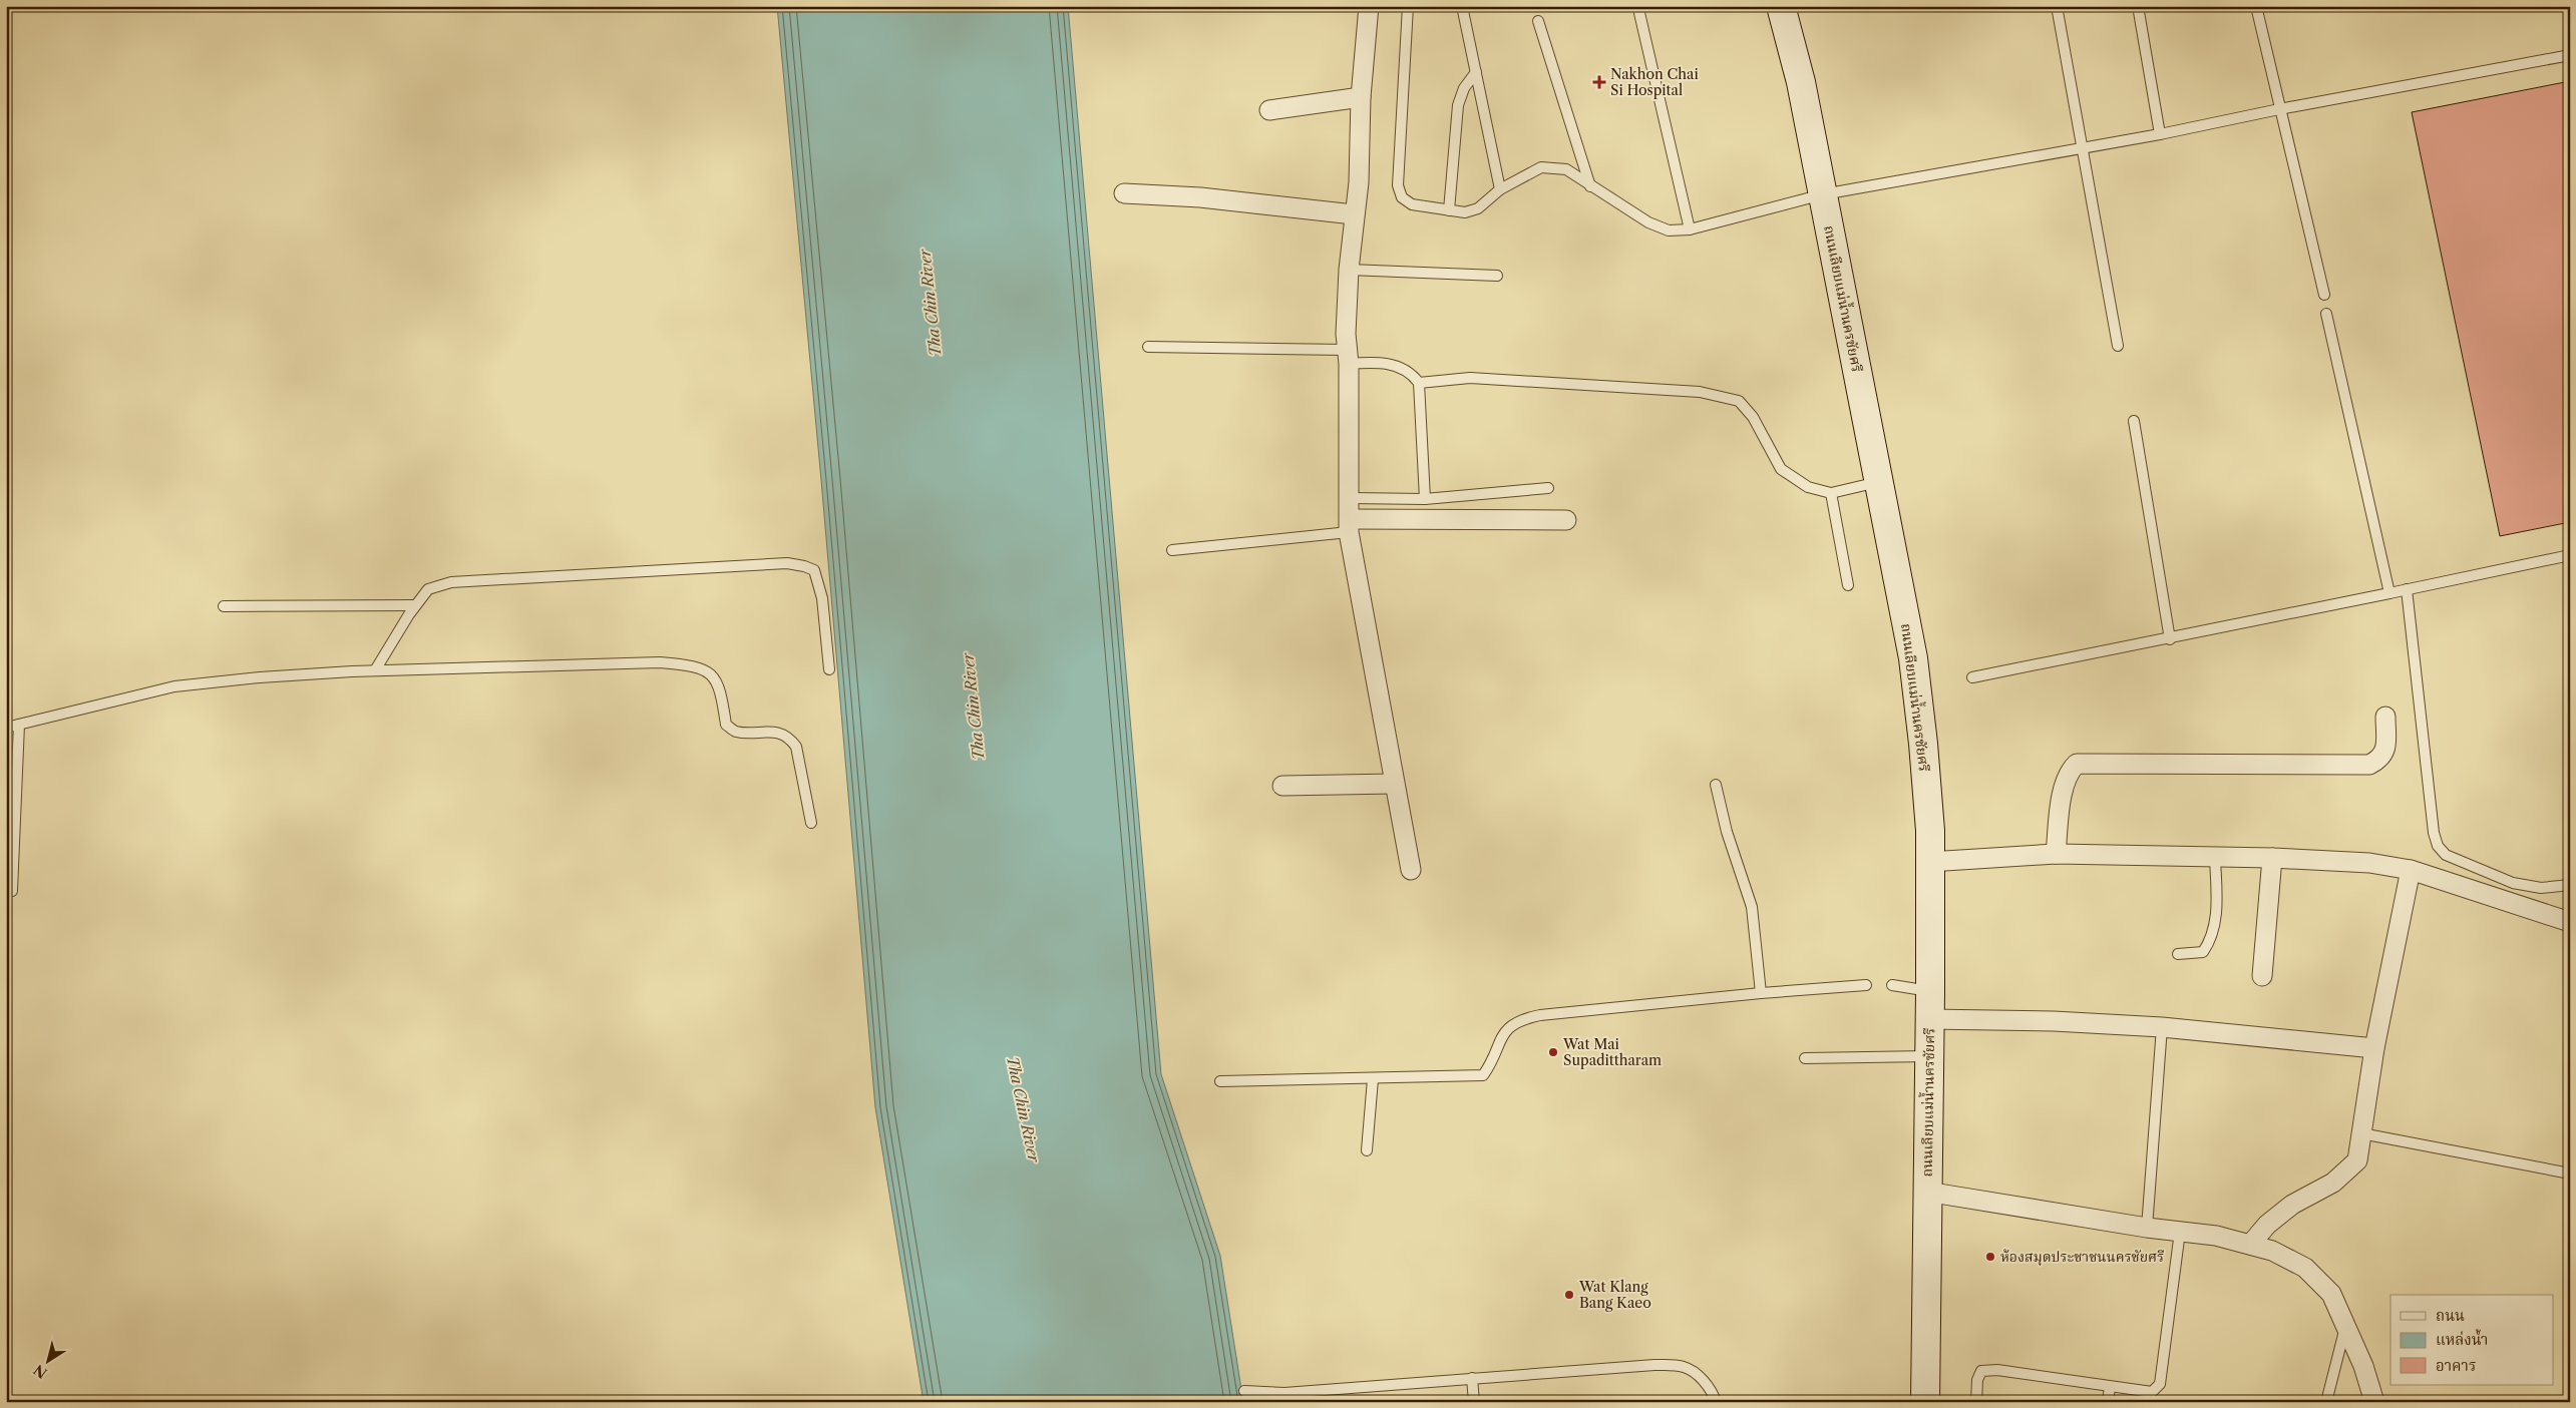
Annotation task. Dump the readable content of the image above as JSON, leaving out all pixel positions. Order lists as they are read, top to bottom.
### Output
{
  "streets": {
    "main road": ["ถนนเลียบแม่น้ำนครชัยศรี"]
  },
  "water": ["Tha Chin River"],
  "places": {
    "health": ["Nakhon Chai Si Hospital"],
    "other": ["Wat Mai Supadittharam", "ห้องสมุดประชาชนนครชัยศรี", "Wat Klang Bang Kaeo"]
  },
  "legend": ["ถนน", "แหล่งน้ำ", "อาคาร"],
  "north": "bottom left"
}
